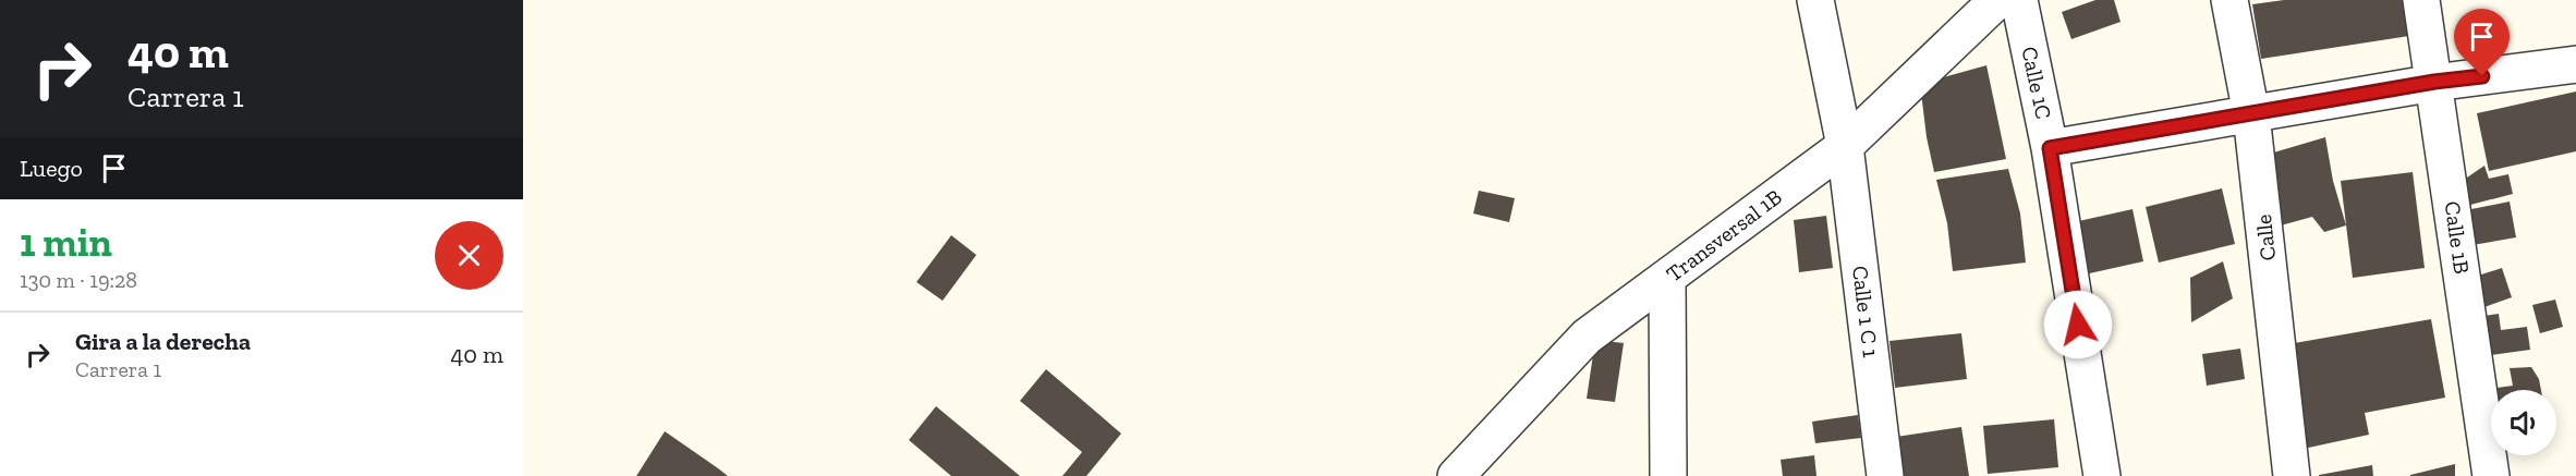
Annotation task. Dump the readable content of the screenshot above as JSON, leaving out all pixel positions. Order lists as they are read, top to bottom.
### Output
{
  "streets": {
    "street": [
      "Calle 1C",
      "Transversal 1B",
      "Calle",
      "Calle 1B",
      "Calle 1 C 1"
    ]
  },
  "crossings": [
    ["Transversal 1B", "Calle 1 C 1"]
  ],
  "page": {
    "turn": ["40 m", "Carrera 1"],
    "then": "Luego",
    "heading": ["1 min", "130 m · 19:28"],
    "list": [
      {
        "name": "Gira a la derecha",
        "note": "Carrera 1",
        "value": "40 m"
      }
    ]
  }
}
